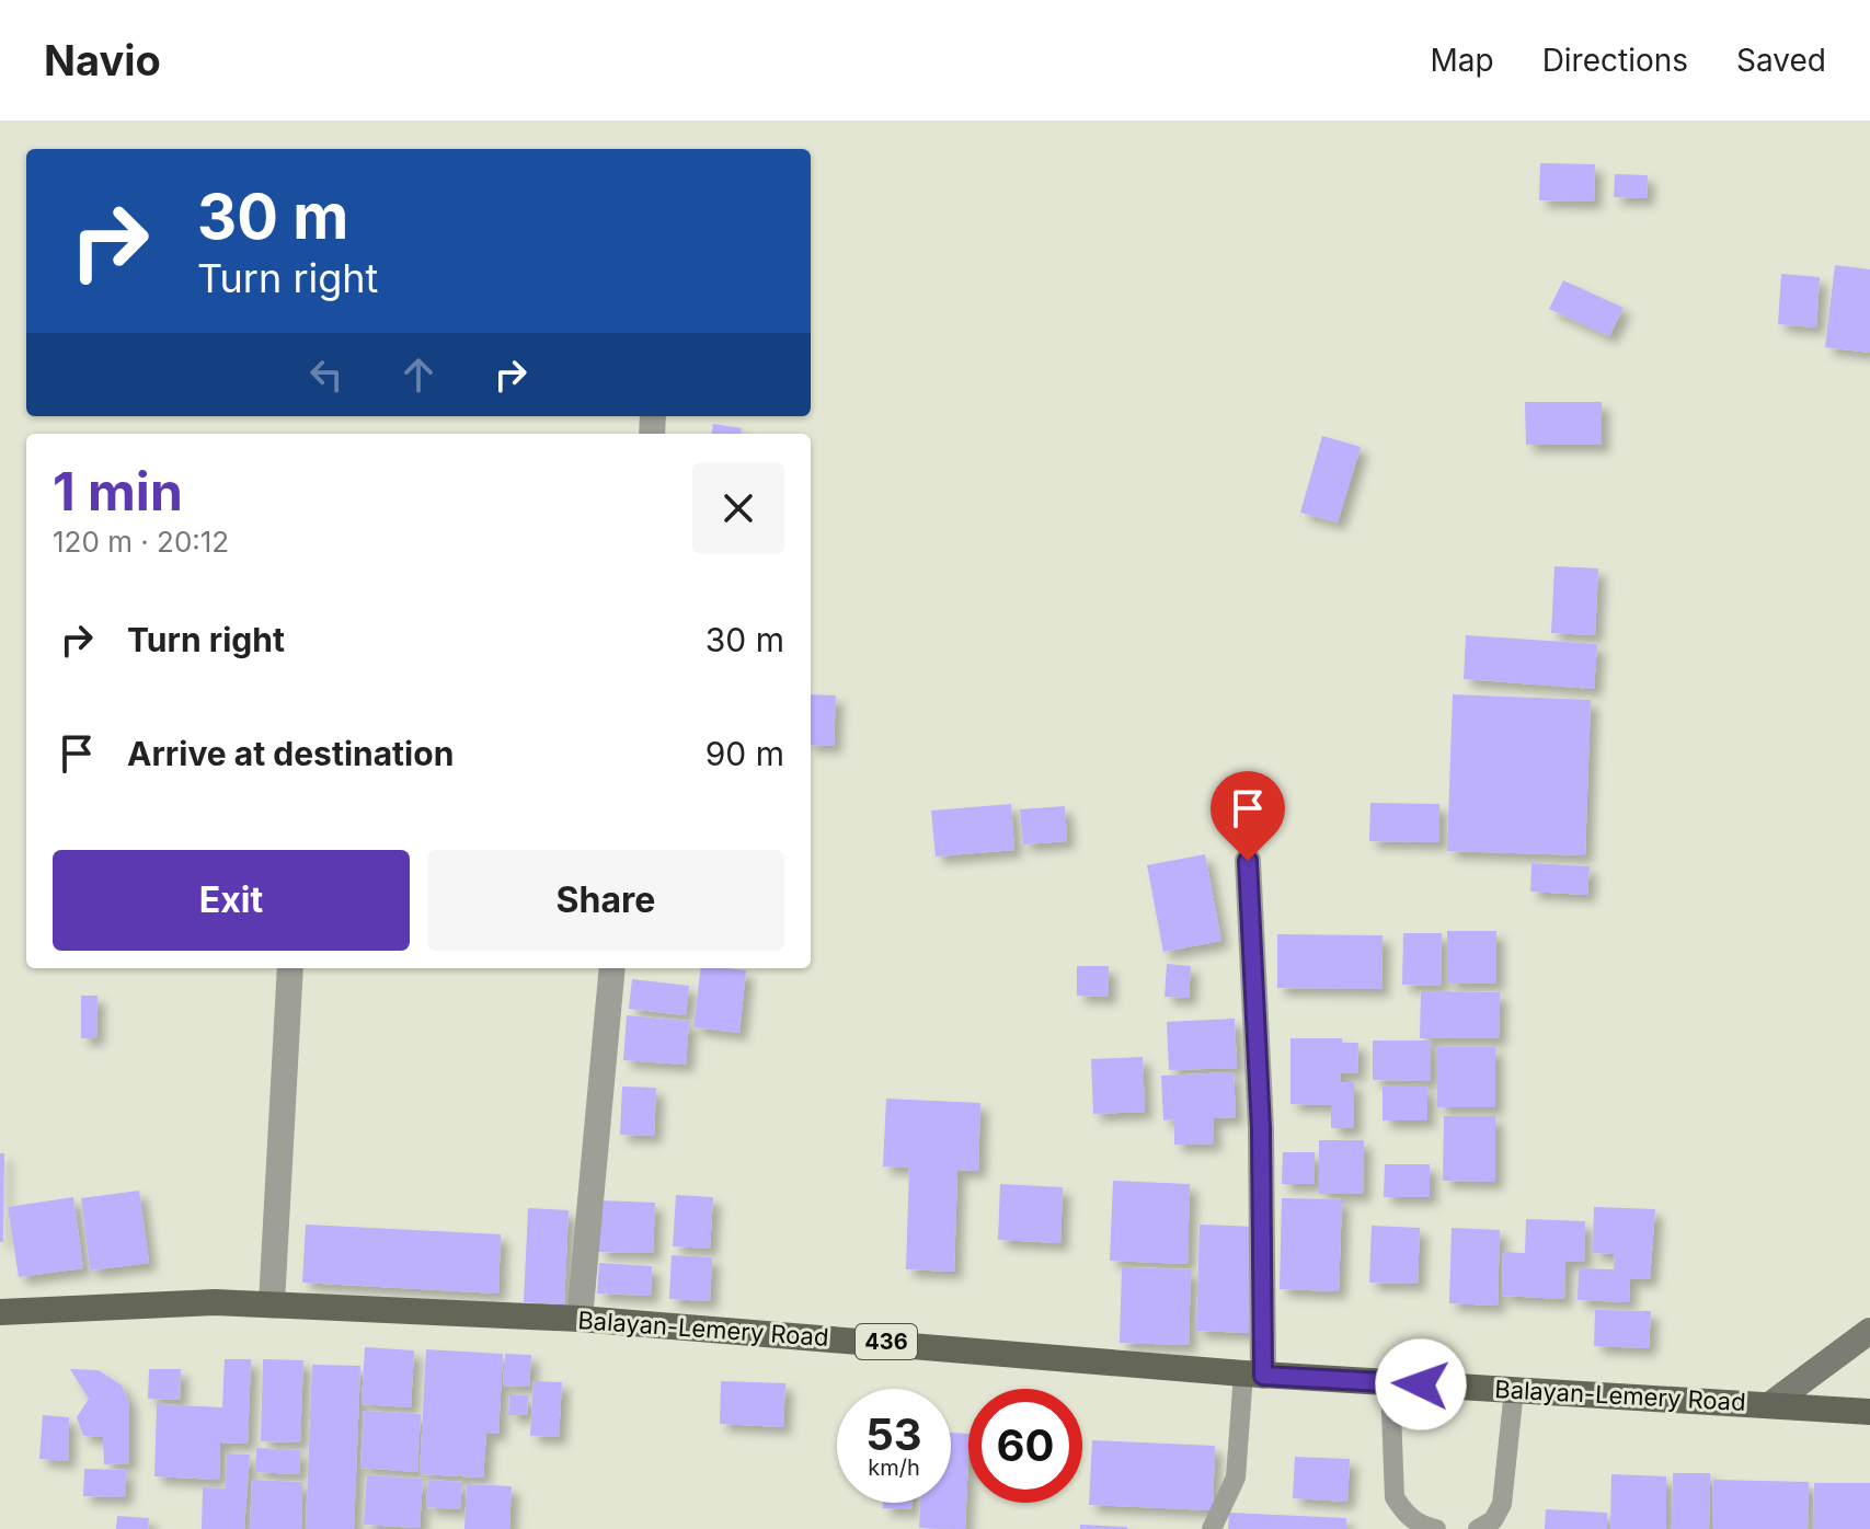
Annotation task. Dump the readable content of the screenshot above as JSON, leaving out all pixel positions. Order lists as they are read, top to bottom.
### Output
{
  "streets": {
    "main road": ["Balayan-Lemery Road", "436"]
  },
  "crossings": [
    ["Balayan-Lemery Road", "436"]
  ],
  "page": {
    "header": "Navio",
    "nav": ["Map", "Directions", "Saved"],
    "turn": ["30 m", "Turn right"],
    "heading": ["1 min", "120 m · 20:12"],
    "list": [
      {
        "name": "Turn right",
        "value": "30 m"
      },
      {
        "name": "Arrive at destination",
        "value": "90 m"
      }
    ],
    "buttons": ["Exit", "Share"],
    "speed": "53 km/h",
    "limit": "60"
  }
}
